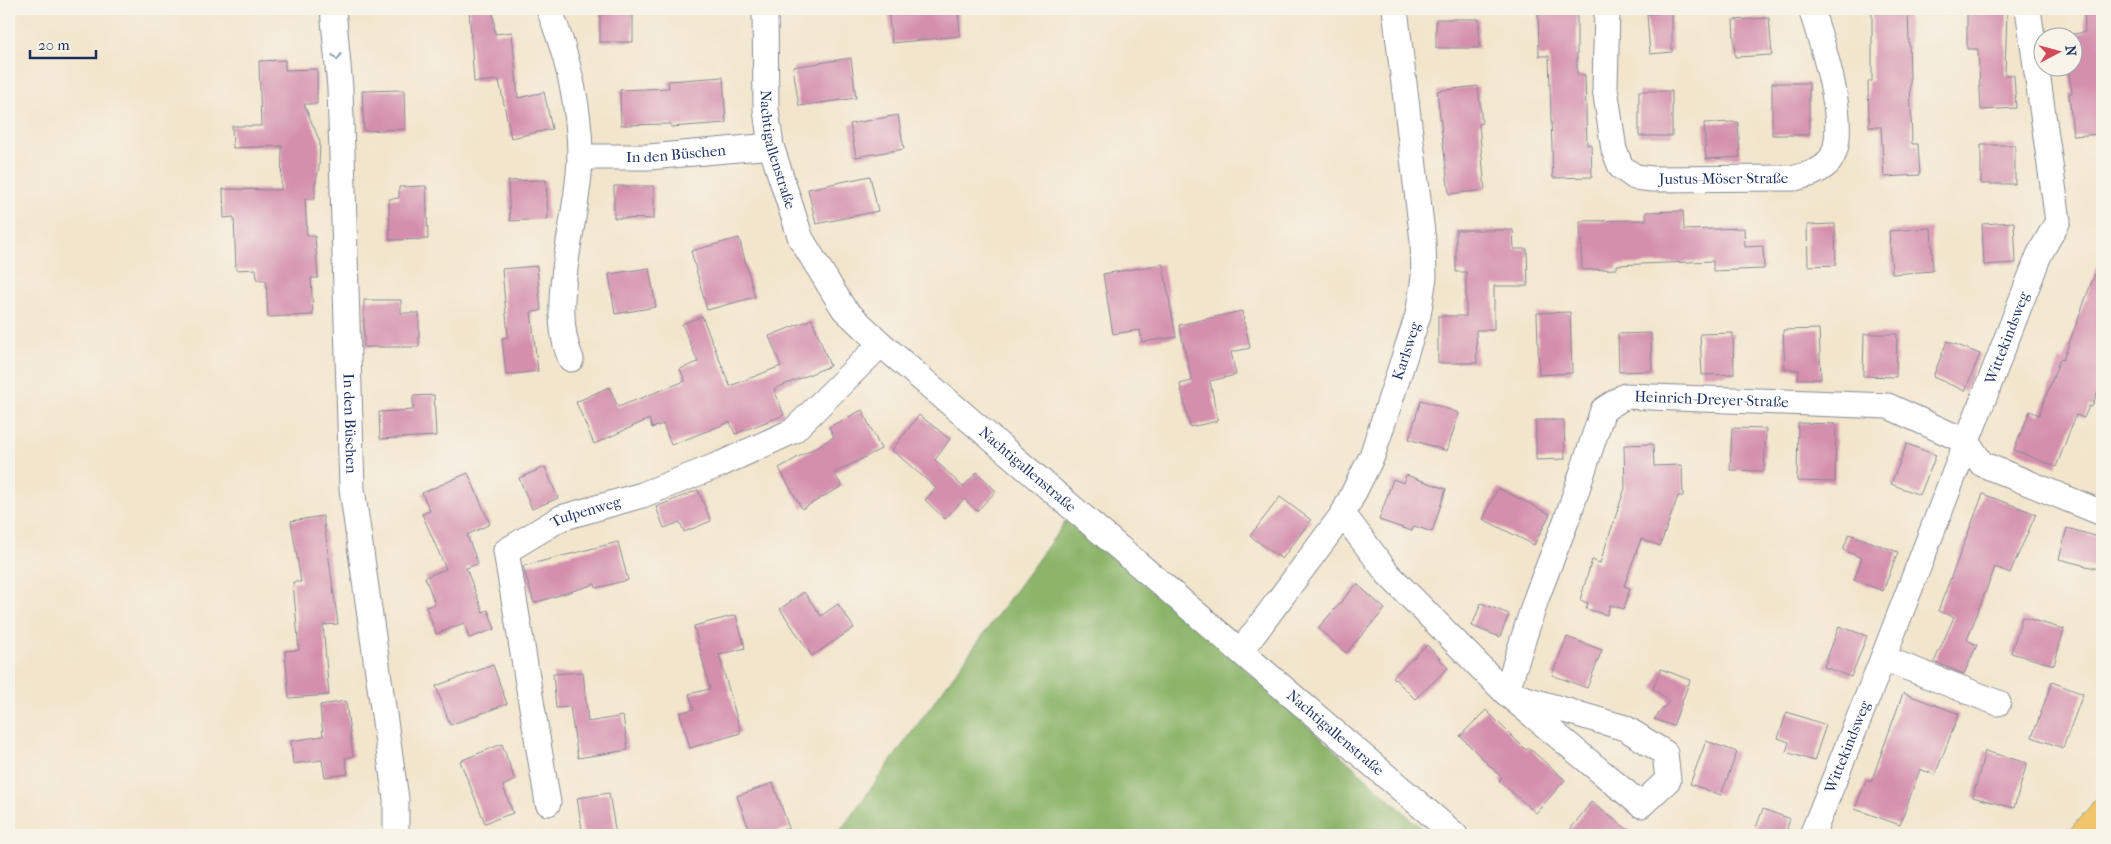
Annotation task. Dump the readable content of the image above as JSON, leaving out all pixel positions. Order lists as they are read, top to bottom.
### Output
{
  "streets": {
    "street": [
      "Nachtigallenstraße",
      "In den Büschen",
      "Justus-Möser-Straße",
      "Wittekindsweg",
      "Karlsweg",
      "Heinrich-Dreyer-Straße",
      "Tulpenweg"
    ]
  },
  "crossings": [
    ["Nachtigallenstraße", "In den Büschen"],
    ["Nachtigallenstraße", "Karlsweg"],
    ["Nachtigallenstraße", "Tulpenweg"],
    ["Wittekindsweg", "Heinrich-Dreyer-Straße"]
  ],
  "one_way": ["In den Büschen"],
  "scale_bar": "20 m",
  "north": "right"
}
